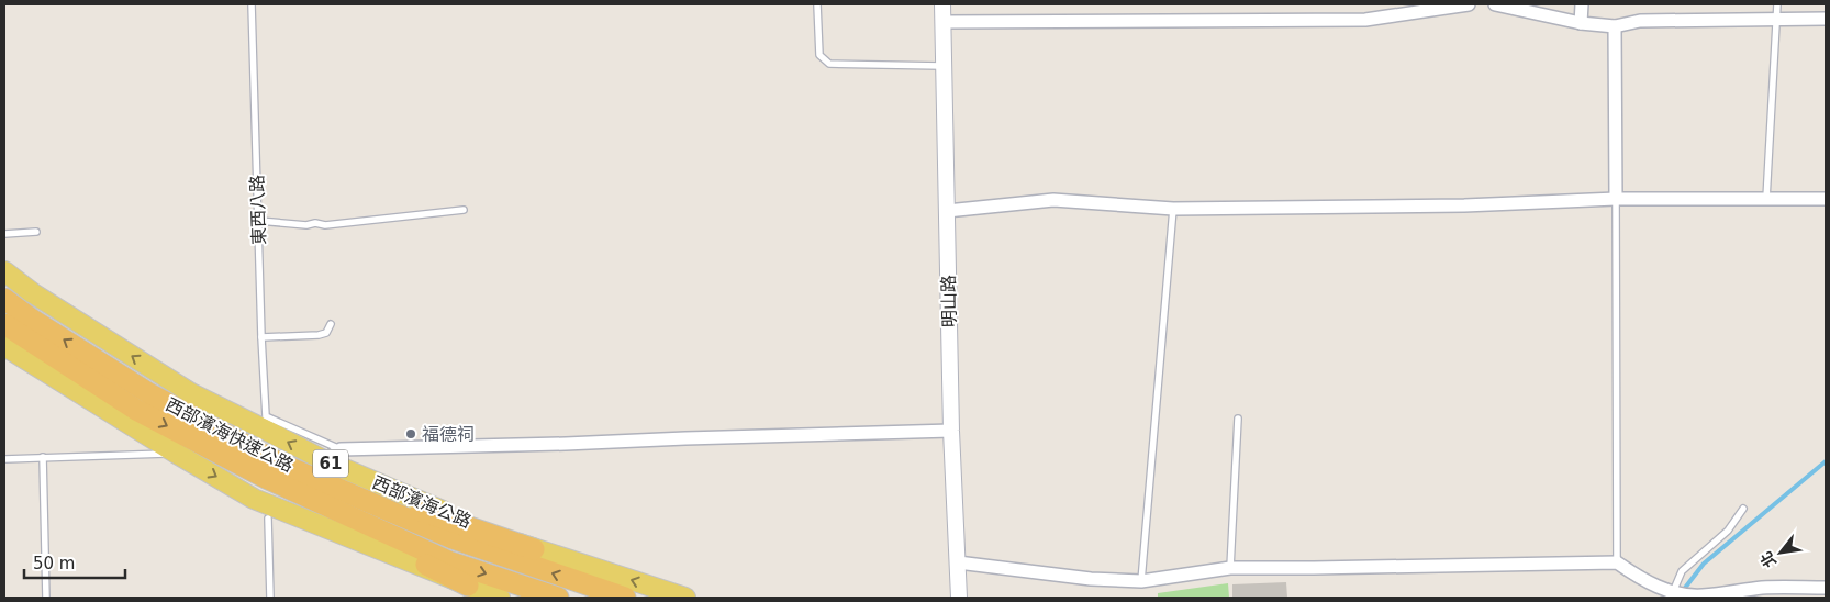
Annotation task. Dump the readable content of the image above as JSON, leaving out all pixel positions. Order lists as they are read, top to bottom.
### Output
{
  "streets": {
    "highway": ["西部濱海快速公路", "61"],
    "main road": ["西部濱海公路"],
    "street": ["明山路"],
    "lane": ["東西八路"]
  },
  "places": ["福德祠"],
  "scale_bar": "50 m",
  "north": "bottom left"
}
